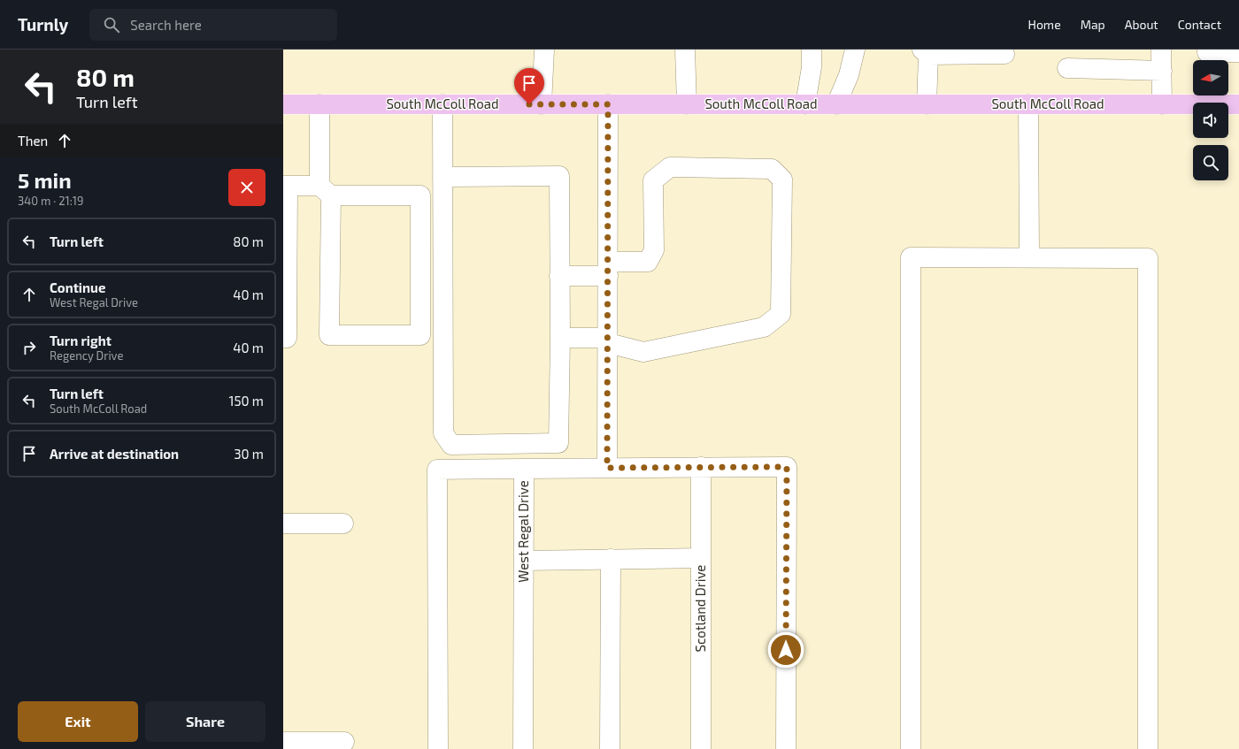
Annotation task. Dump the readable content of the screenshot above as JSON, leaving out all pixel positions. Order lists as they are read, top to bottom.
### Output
{
  "streets": {
    "main road": ["South McColl Road"],
    "street": ["West Regal Drive", "Scotland Drive"]
  },
  "crossings": [
    ["West Regal Drive", "Scotland Drive"]
  ],
  "north": "left",
  "page": {
    "header": "Turnly",
    "search": "Search here",
    "nav": [
      "Home",
      "Map",
      "About",
      "Contact"
    ],
    "turn": ["80 m", "Turn left"],
    "then": "Then",
    "heading": ["5 min", "340 m · 21:19"],
    "list": [
      {
        "name": "Turn left",
        "value": "80 m"
      },
      {
        "name": "Continue",
        "note": "West Regal Drive",
        "value": "40 m"
      },
      {
        "name": "Turn right",
        "note": "Regency Drive",
        "value": "40 m"
      },
      {
        "name": "Turn left",
        "note": "South McColl Road",
        "value": "150 m"
      },
      {
        "name": "Arrive at destination",
        "value": "30 m"
      }
    ],
    "buttons": ["Exit", "Share"]
  }
}
